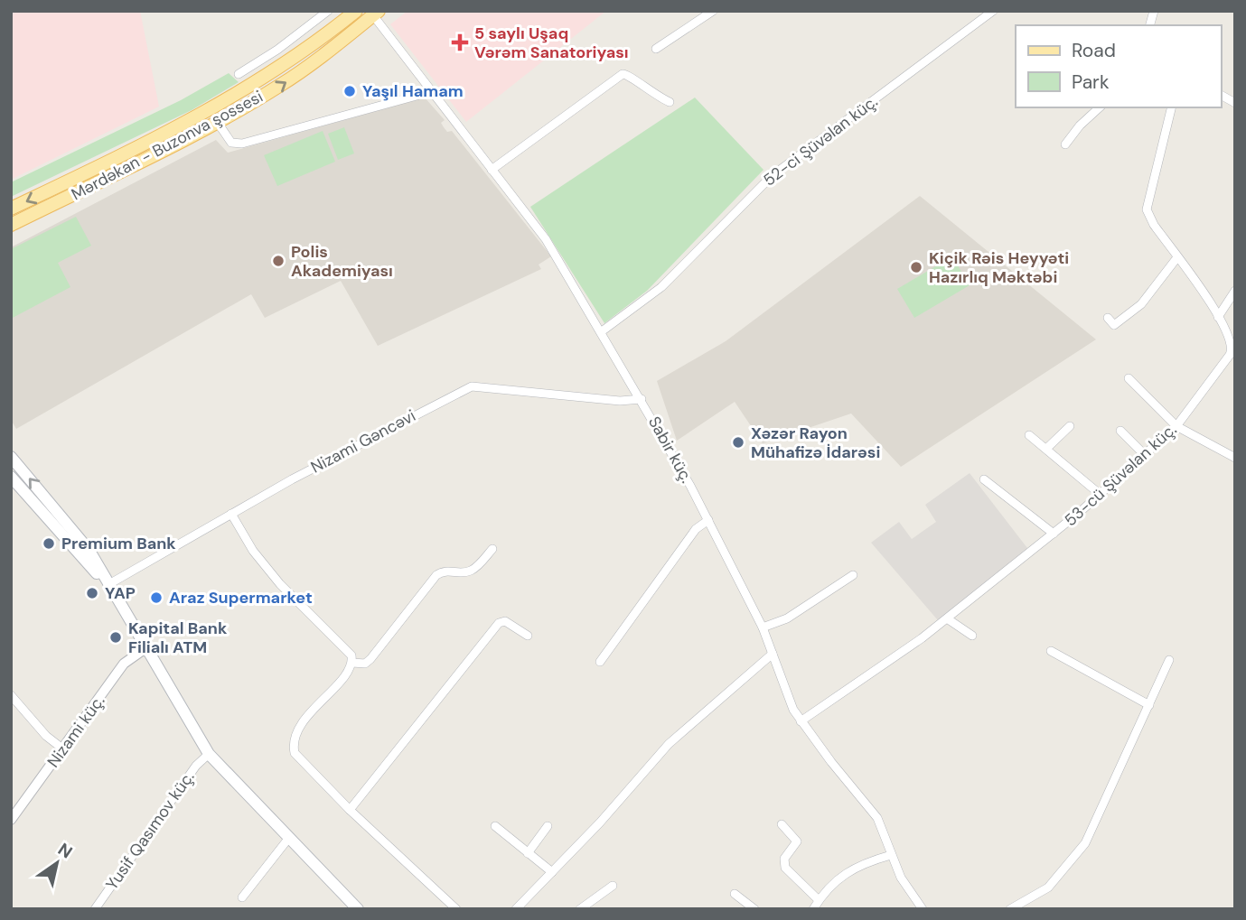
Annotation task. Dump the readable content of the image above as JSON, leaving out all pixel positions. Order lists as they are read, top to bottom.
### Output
{
  "streets": {
    "main road": ["Mərdəkan - Buzonva şossesi"],
    "street": [
      "52-ci Şüvəlan küç.",
      "Nizami Gəncəvi",
      "Sabir küç.",
      "53-cü Şüvəlan küç.",
      "Nizami küç.",
      "Yusif Qasımov küç."
    ]
  },
  "crossings": [
    ["52-ci Şüvəlan küç.", "Sabir küç."],
    ["Mərdəkan - Buzonva şossesi", "Sabir küç."],
    ["Nizami Gəncəvi", "Sabir küç."],
    ["Sabir küç.", "53-cü Şüvəlan küç."]
  ],
  "places": {
    "health": ["5 saylı Uşaq Vərəm Sanatoriyası"],
    "other": [
      "Yaşıl Hamam",
      "Polis Akademiyası",
      "Kiçik Rəis Heyyəti Hazırlıq Məktəbi",
      "Xəzər Rayon Mühafizə İdarəsi",
      "Premium Bank",
      "YAP",
      "Araz Supermarket",
      "Kapital Bank Filialı ATM"
    ]
  },
  "legend": ["Road", "Park"],
  "north": "top right"
}
